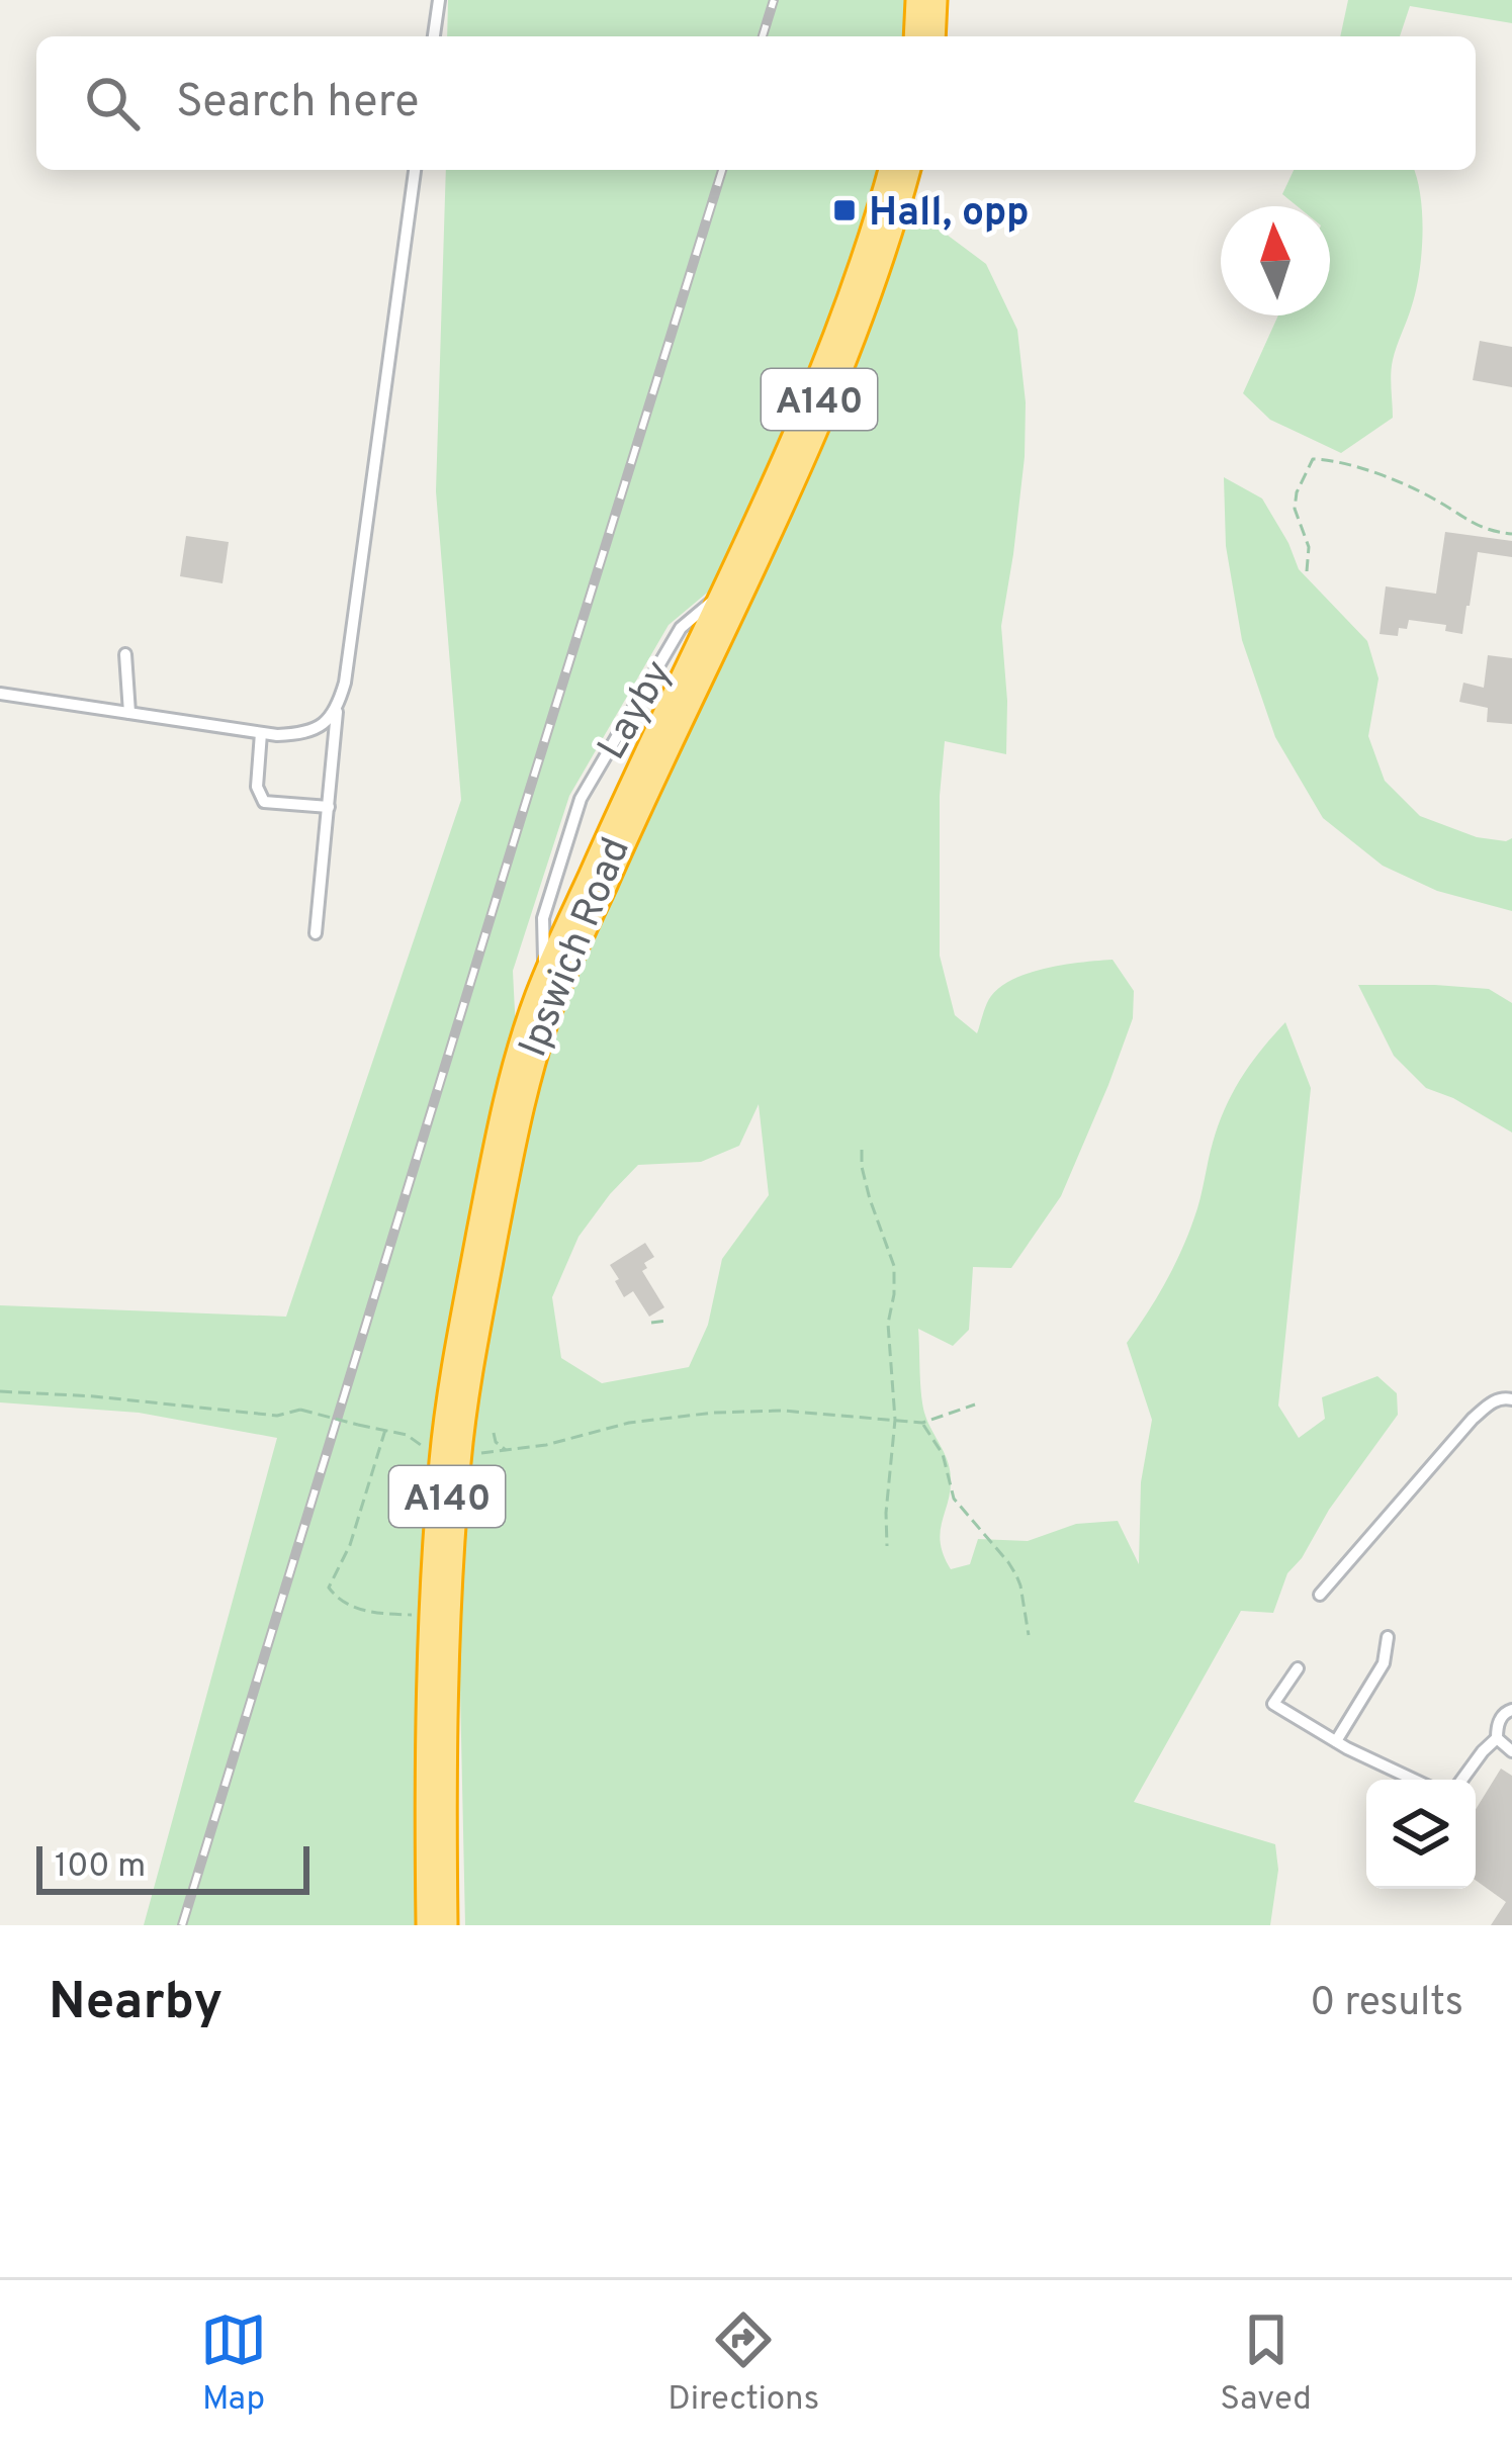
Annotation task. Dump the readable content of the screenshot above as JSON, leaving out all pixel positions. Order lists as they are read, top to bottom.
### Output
{
  "streets": {
    "highway": ["A140", "Ipswich Road"]
  },
  "places": {
    "transit": ["Hall, opp"]
  },
  "scale_bar": "100 m",
  "north": "top",
  "page": {
    "search": "Search here",
    "scale": "100 m",
    "heading": ["Nearby", "0 results"],
    "nav": ["Map", "Directions", "Saved"]
  }
}
